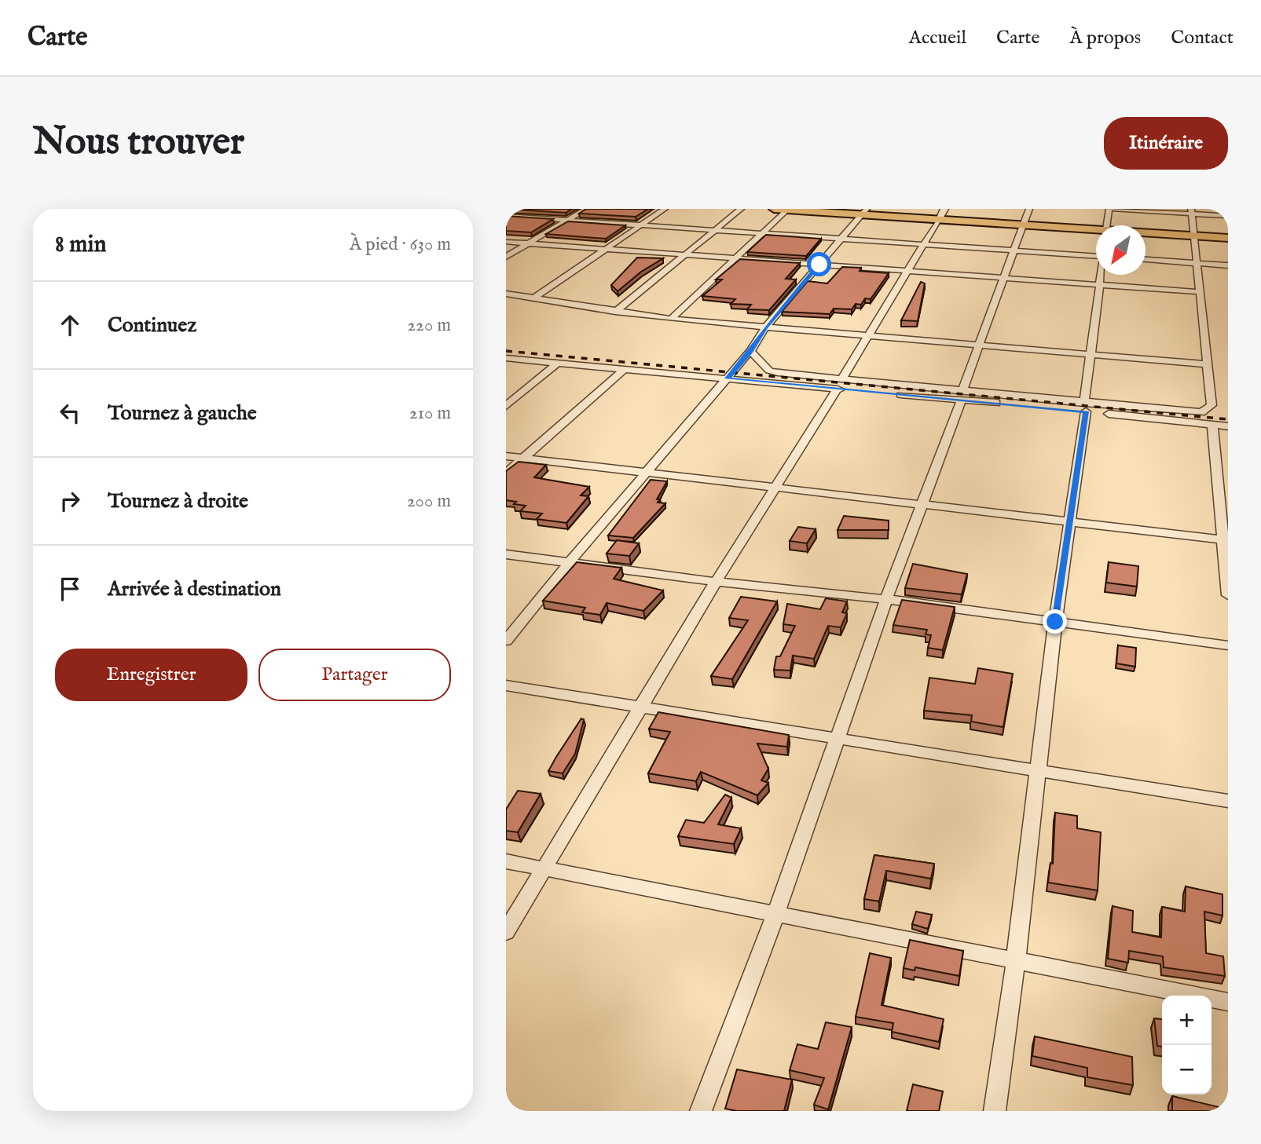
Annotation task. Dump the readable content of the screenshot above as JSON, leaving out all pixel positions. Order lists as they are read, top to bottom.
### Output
{
  "north": "bottom left",
  "page": {
    "header": "Carte",
    "nav": [
      "Accueil",
      "Carte",
      "À propos",
      "Contact"
    ],
    "buttons": [
      "Itinéraire",
      ["Enregistrer", "Partager"]
    ],
    "title": "Nous trouver",
    "heading": ["8 min", "À pied · 630 m"],
    "list": [
      ["Continuez", "220 m"],
      ["Tournez à gauche", "210 m"],
      ["Tournez à droite", "200 m"],
      "Arrivée à destination"
    ],
    "map_buttons": ["+", "−"]
  }
}
